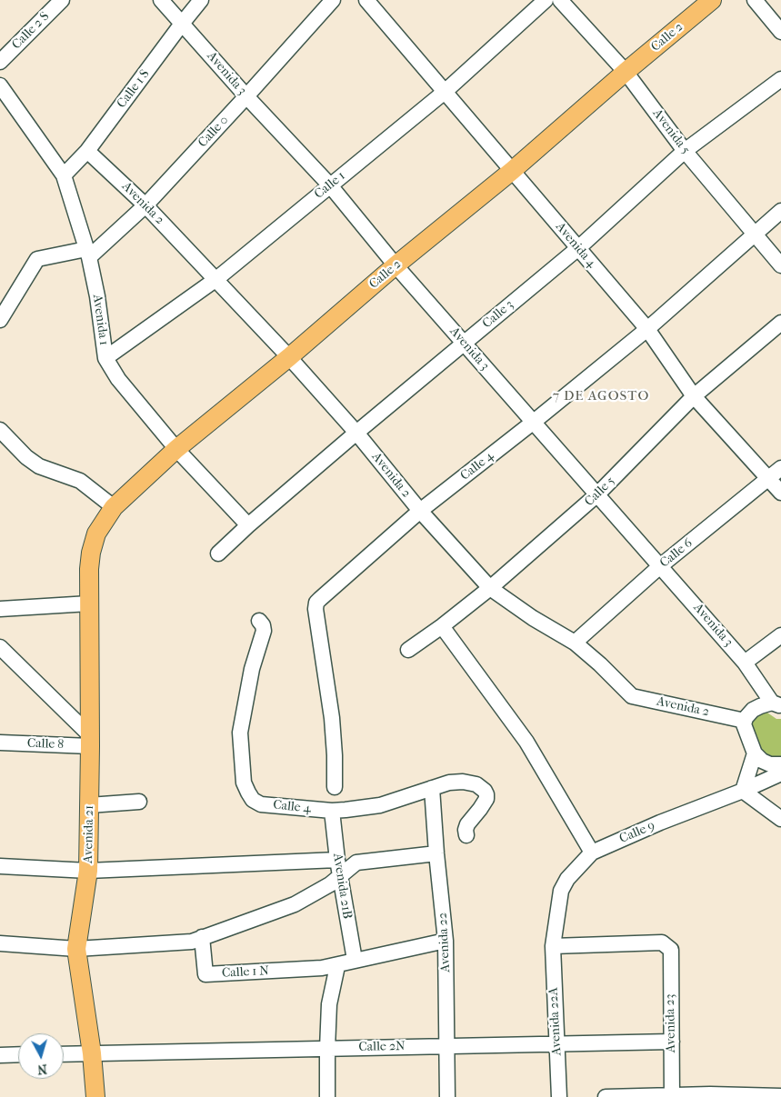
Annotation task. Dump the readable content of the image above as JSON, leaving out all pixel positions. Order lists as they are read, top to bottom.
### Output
{
  "streets": {
    "main road": ["Calle 2", "Avenida 21"],
    "street": [
      "Calle 2 S",
      "Avenida 3",
      "Calle 1 S",
      "Calle 0",
      "Avenida 5",
      "Calle 1",
      "Avenida 2",
      "Avenida 4",
      "Calle 3",
      "Avenida 1",
      "Calle 4",
      "Calle 5",
      "Calle 6",
      "Calle 8",
      "Calle 9",
      "Avenida 21B",
      "Avenida 22",
      "Calle 1 N",
      "Avenida 22A",
      "Avenida 23",
      "Calle 2N"
    ]
  },
  "crossings": [
    ["Calle 2", "Avenida 3"],
    ["Calle 2", "Avenida 5"],
    ["Calle 2", "Avenida 2"],
    ["Calle 2", "Avenida 4"],
    ["Calle 2", "Avenida 1"],
    ["Calle 2", "Avenida 21"],
    ["Avenida 3", "Calle 1 S"],
    ["Avenida 3", "Calle 0"],
    ["Avenida 3", "Calle 1"],
    ["Avenida 3", "Calle 3"],
    ["Avenida 3", "Calle 4"],
    ["Avenida 3", "Calle 5"],
    ["Avenida 3", "Calle 6"],
    ["Calle 1 S", "Avenida 2"],
    ["Calle 1 S", "Avenida 1"],
    ["Calle 0", "Avenida 2"],
    ["Calle 0", "Avenida 1"],
    ["Avenida 5", "Calle 3"],
    ["Avenida 5", "Calle 4"],
    ["Calle 1", "Avenida 2"],
    ["Calle 1", "Avenida 4"],
    ["Calle 1", "Avenida 1"],
    ["Avenida 2", "Calle 3"],
    ["Avenida 2", "Calle 4"],
    ["Avenida 2", "Calle 5"],
    ["Avenida 2", "Calle 6"],
    ["Avenida 4", "Calle 3"],
    ["Avenida 4", "Calle 4"],
    ["Avenida 4", "Calle 5"],
    ["Avenida 4", "Calle 6"],
    ["Calle 3", "Avenida 1"],
    ["Calle 4", "Avenida 21B"],
    ["Calle 4", "Avenida 22"],
    ["Calle 8", "Avenida 21"],
    ["Calle 9", "Avenida 22A"],
    ["Calle 9", "Avenida 23"],
    ["Avenida 21", "Calle 2N"],
    ["Avenida 21B", "Calle 1 N"],
    ["Avenida 22", "Calle 1 N"],
    ["Avenida 22", "Calle 2N"],
    ["Avenida 22A", "Avenida 23"],
    ["Avenida 22A", "Calle 2N"],
    ["Avenida 23", "Calle 2N"]
  ],
  "districts": ["7 DE AGOSTO"],
  "north": "bottom"
}
